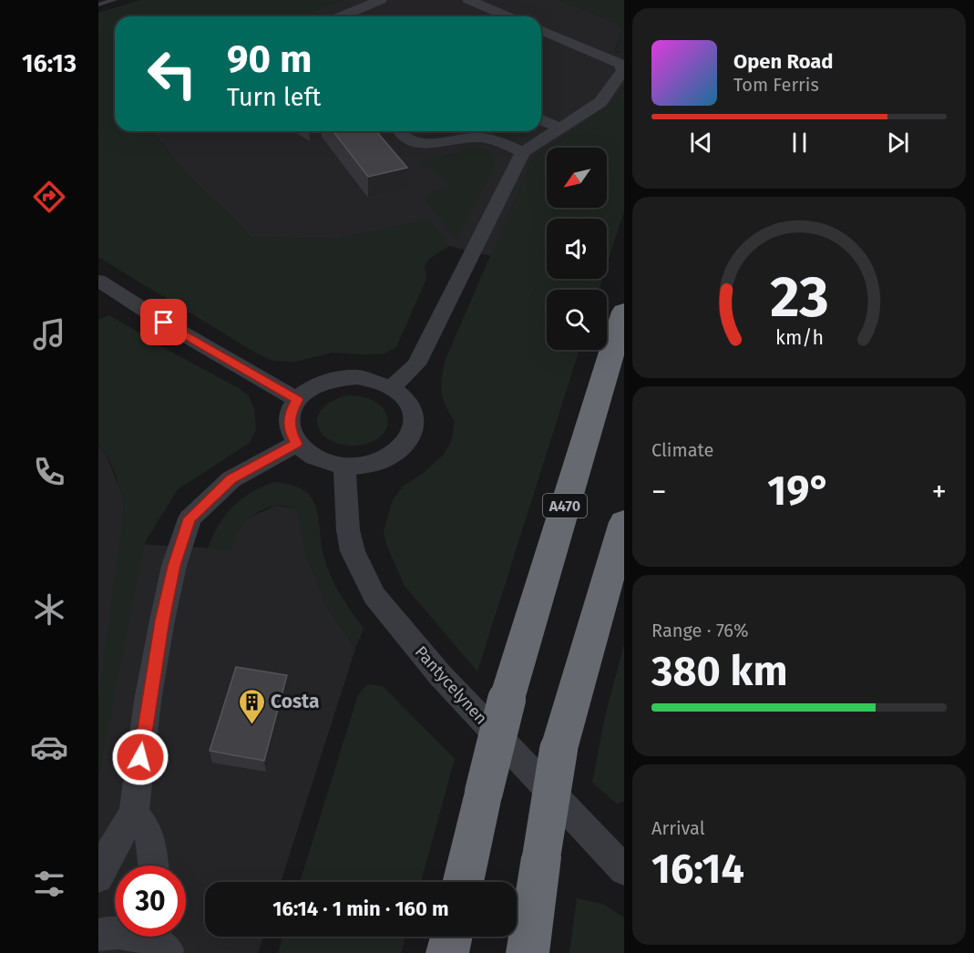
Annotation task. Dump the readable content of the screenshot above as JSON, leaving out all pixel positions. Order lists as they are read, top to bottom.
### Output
{
  "streets": {
    "highway": ["A470"],
    "street": ["Pantycelynen"]
  },
  "places": {
    "building": ["Costa"]
  },
  "north": "bottom left",
  "page": {
    "tabs": "16:13",
    "turn": ["90 m", "Turn left"],
    "song": ["Open Road", "Tom Ferris"],
    "tile": [
      "Climate",
      ["Range · 76%", "380 km"],
      ["Arrival", "16:14"]
    ],
    "heat": ["−", "19°", "+"],
    "limit": "30",
    "trip": "16:14 · 1 min · 160 m",
    "gauge": ["23", "km/h"]
  }
}
